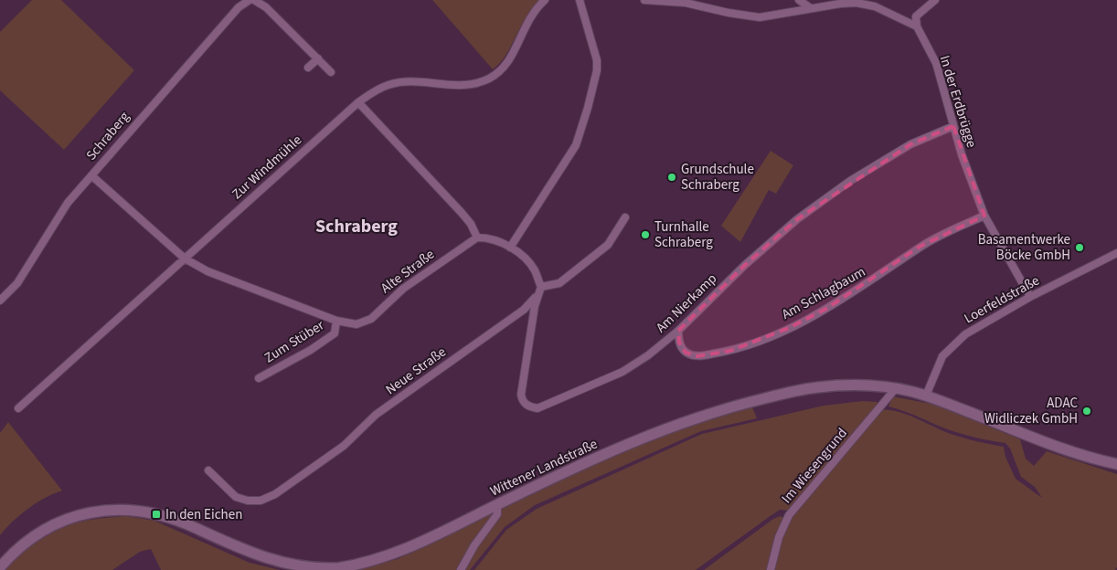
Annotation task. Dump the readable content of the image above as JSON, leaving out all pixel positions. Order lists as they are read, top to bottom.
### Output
{
  "streets": {
    "main road": ["Wittener Landstraße"],
    "street": [
      "In der Erdbrügge",
      "Schraberg",
      "Zur Windmühle",
      "Alte Straße",
      "Am Schlagbaum",
      "Loerfeldstraße",
      "Am Nierkamp",
      "Zum Stüber",
      "Neue Straße",
      "Im Wiesengrund"
    ]
  },
  "crossings": [
    ["In der Erdbrügge", "Am Schlagbaum"],
    ["In der Erdbrügge", "Loerfeldstraße"],
    ["In der Erdbrügge", "Am Nierkamp"],
    ["Schraberg", "Alte Straße"],
    ["Zur Windmühle", "Alte Straße"],
    ["Alte Straße", "Zum Stüber"],
    ["Am Schlagbaum", "Am Nierkamp"],
    ["Loerfeldstraße", "Wittener Landstraße"],
    ["Am Nierkamp", "Neue Straße"],
    ["Im Wiesengrund", "Wittener Landstraße"]
  ],
  "districts": ["Schraberg"],
  "places": {
    "other": [
      "Grundschule Schraberg",
      "Turnhalle Schraberg",
      "Basamentwerke Böcke GmbH",
      "ADAC Widliczek GmbH"
    ],
    "transit": ["In den Eichen"]
  }
}
